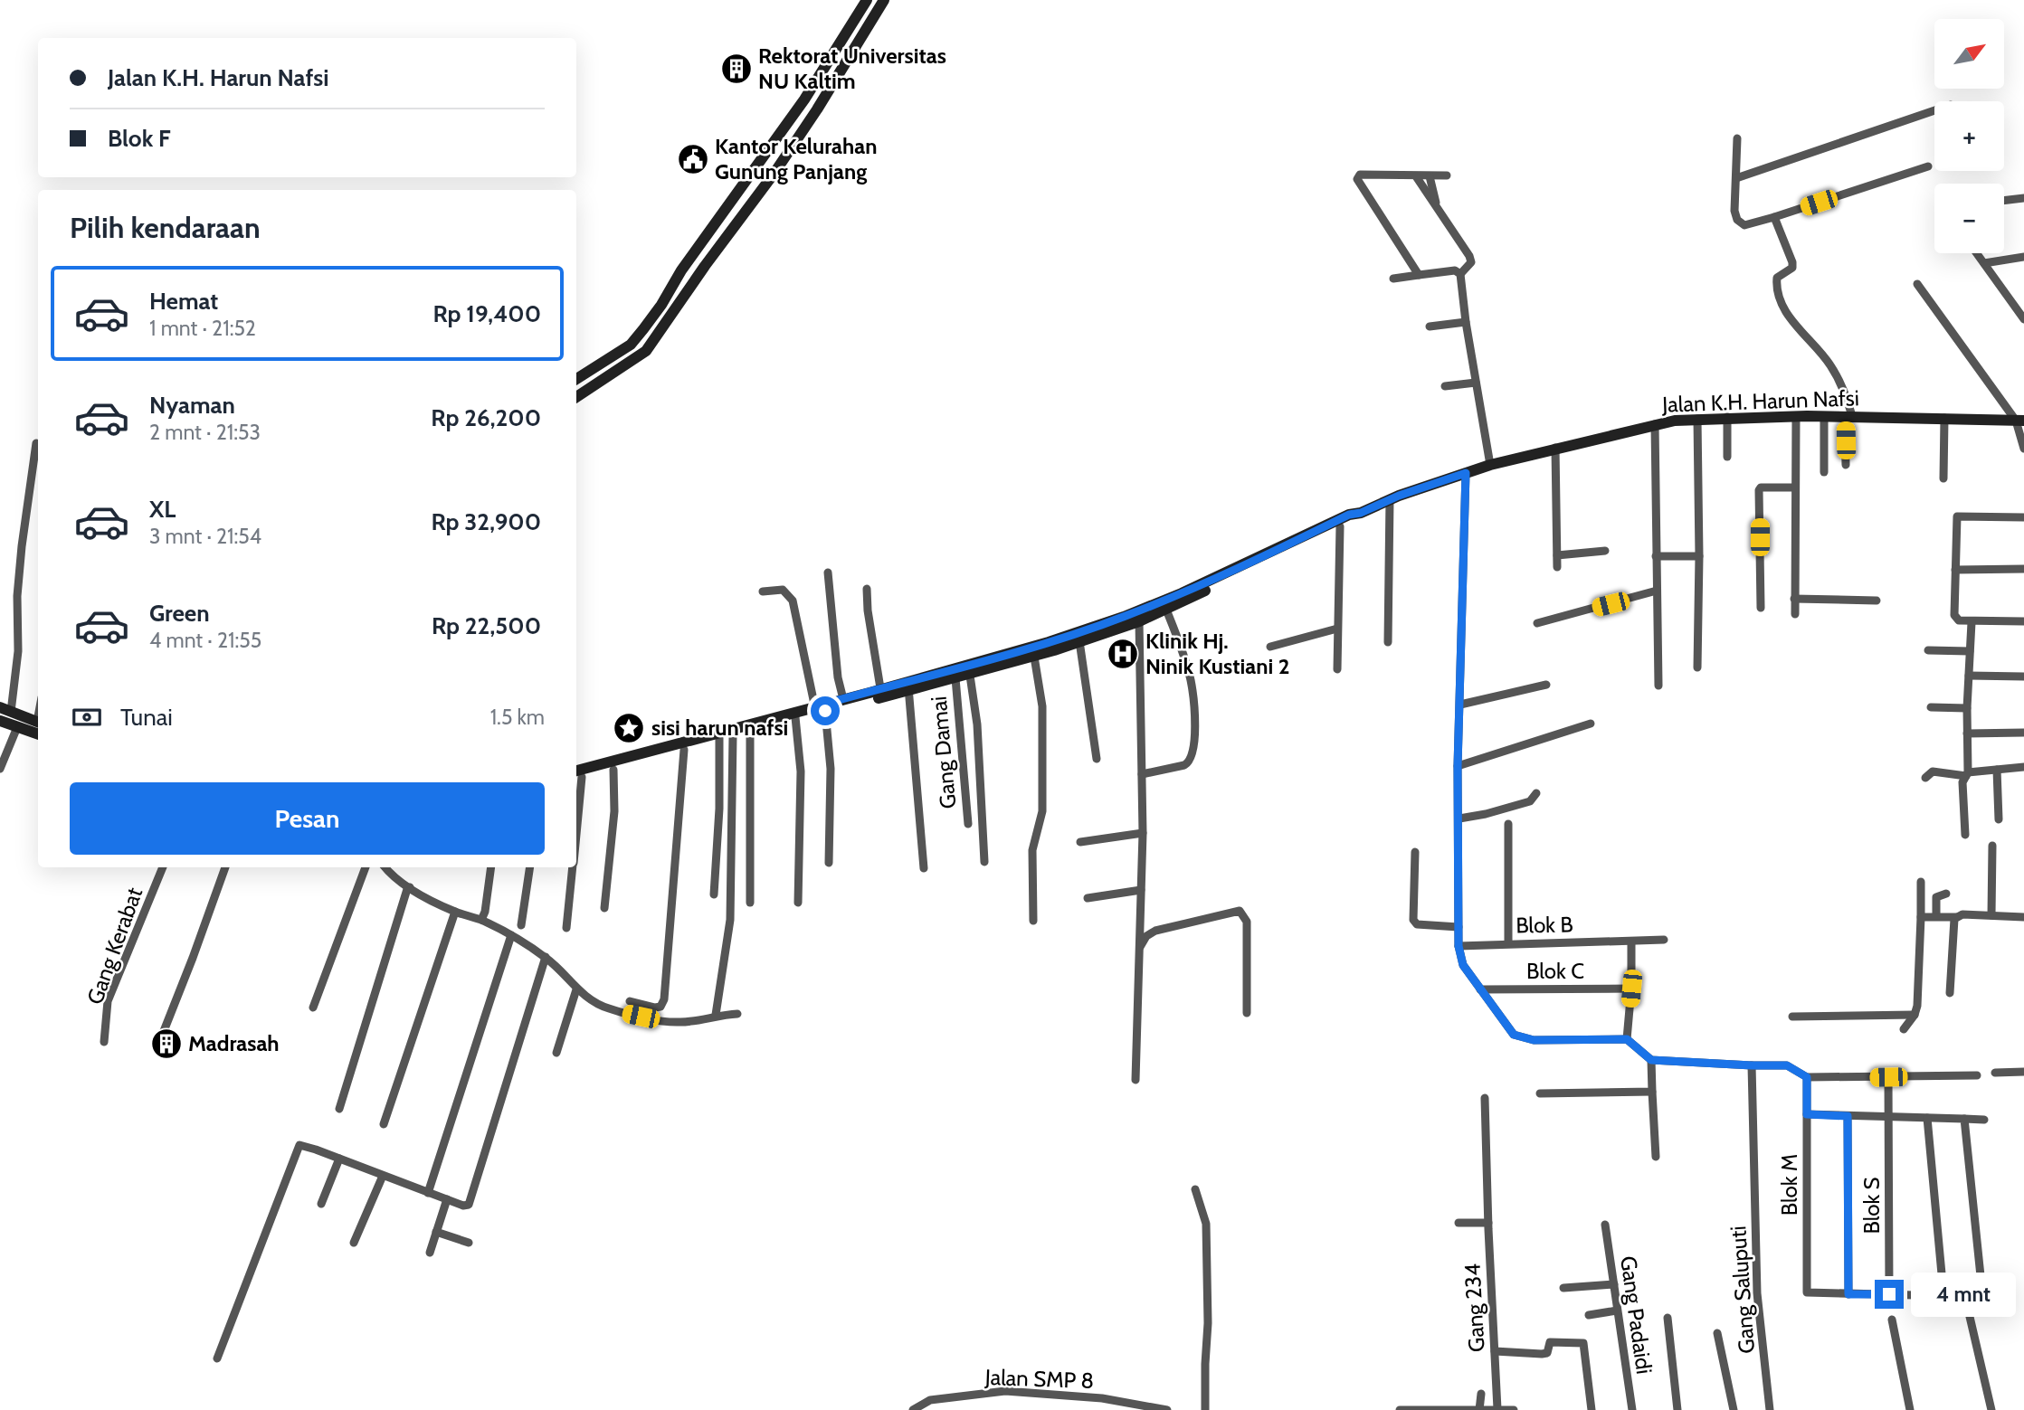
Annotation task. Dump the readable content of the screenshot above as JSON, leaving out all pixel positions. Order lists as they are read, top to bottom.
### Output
{
  "streets": {
    "main road": ["Jalan K.H. Harun Nafsi"],
    "street": [
      "Gang Damai",
      "Blok B",
      "Gang Kerabat",
      "Blok C",
      "Blok M",
      "Blok S",
      "Gang Saluputi",
      "Gang 234",
      "Gang Padaidi",
      "Jalan SMP 8"
    ]
  },
  "crossings": [
    ["Jalan K.H. Harun Nafsi", "Gang Damai"]
  ],
  "places": {
    "building": ["Rektorat Universitas NU Kaltim", "Madrasah"],
    "public building": ["Kantor Kelurahan Gunung Panjang"],
    "hospital": ["Klinik Hj. Ninik Kustiani 2"],
    "place": ["sisi harun nafsi"]
  },
  "north": "top right",
  "page": {
    "map_buttons": ["+", "−"],
    "banner": ["Jalan K.H. Harun Nafsi", "Blok F"],
    "heading": "Pilih kendaraan",
    "list": [
      {
        "name": "Hemat",
        "note": "1 mnt · 21:52",
        "value": "Rp 19,400"
      },
      {
        "name": "Nyaman",
        "note": "2 mnt · 21:53",
        "value": "Rp 26,200"
      },
      {
        "name": "XL",
        "note": "3 mnt · 21:54",
        "value": "Rp 32,900"
      },
      {
        "name": "Green",
        "note": "4 mnt · 21:55",
        "value": "Rp 22,500"
      }
    ],
    "pay": ["Tunai", "1.5 km"],
    "buttons": "Pesan",
    "bubble": "4 mnt"
  }
}
